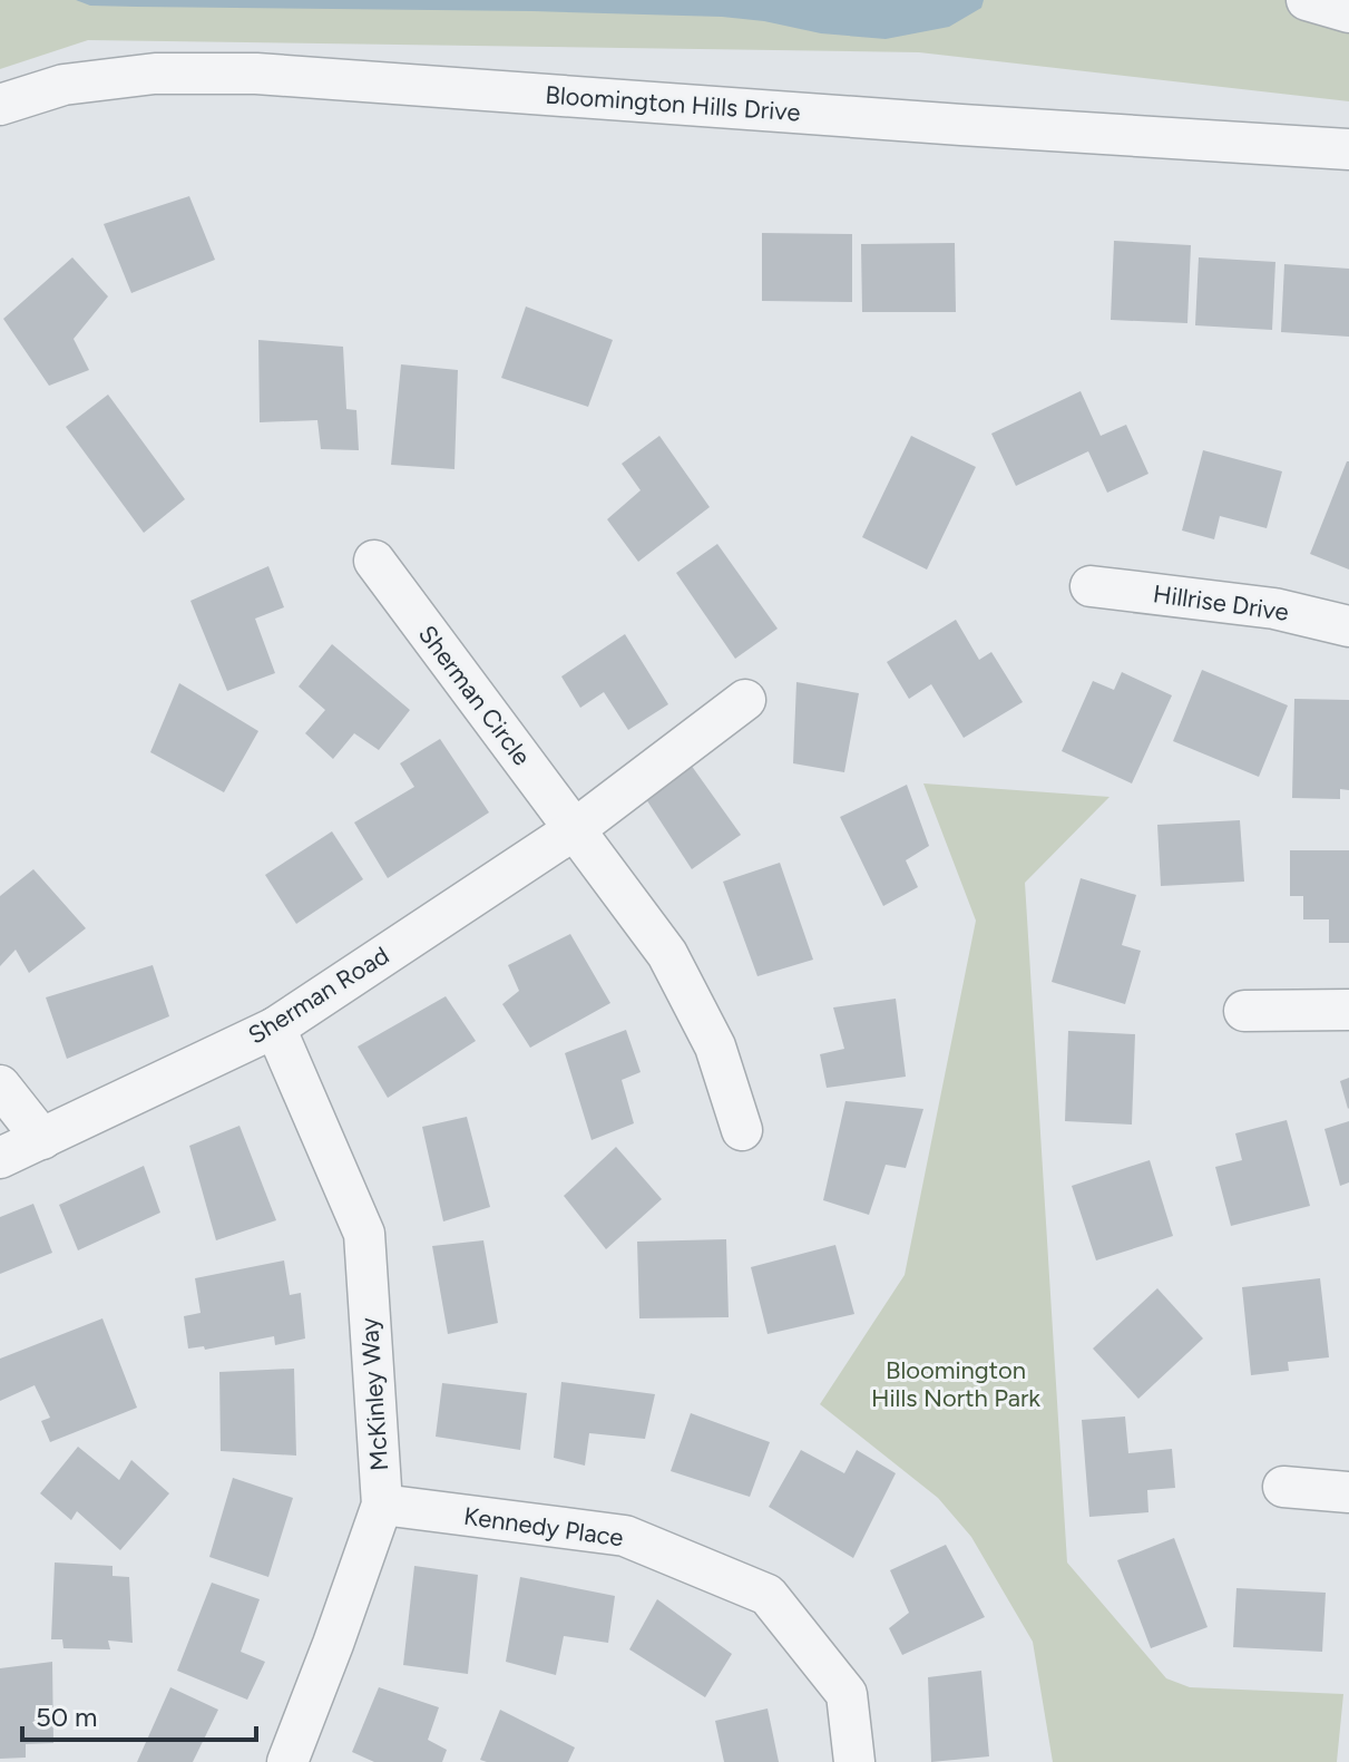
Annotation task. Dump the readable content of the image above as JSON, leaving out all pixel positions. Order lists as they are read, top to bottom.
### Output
{
  "streets": {
    "street": [
      "Bloomington Hills Drive",
      "Hillrise Drive",
      "Sherman Circle",
      "Sherman Road",
      "McKinley Way",
      "Kennedy Place"
    ]
  },
  "crossings": [
    ["Sherman Circle", "Sherman Road"],
    ["Sherman Road", "McKinley Way"],
    ["McKinley Way", "Kennedy Place"]
  ],
  "parks": ["Bloomington Hills North Park"],
  "scale_bar": "50 m"
}
